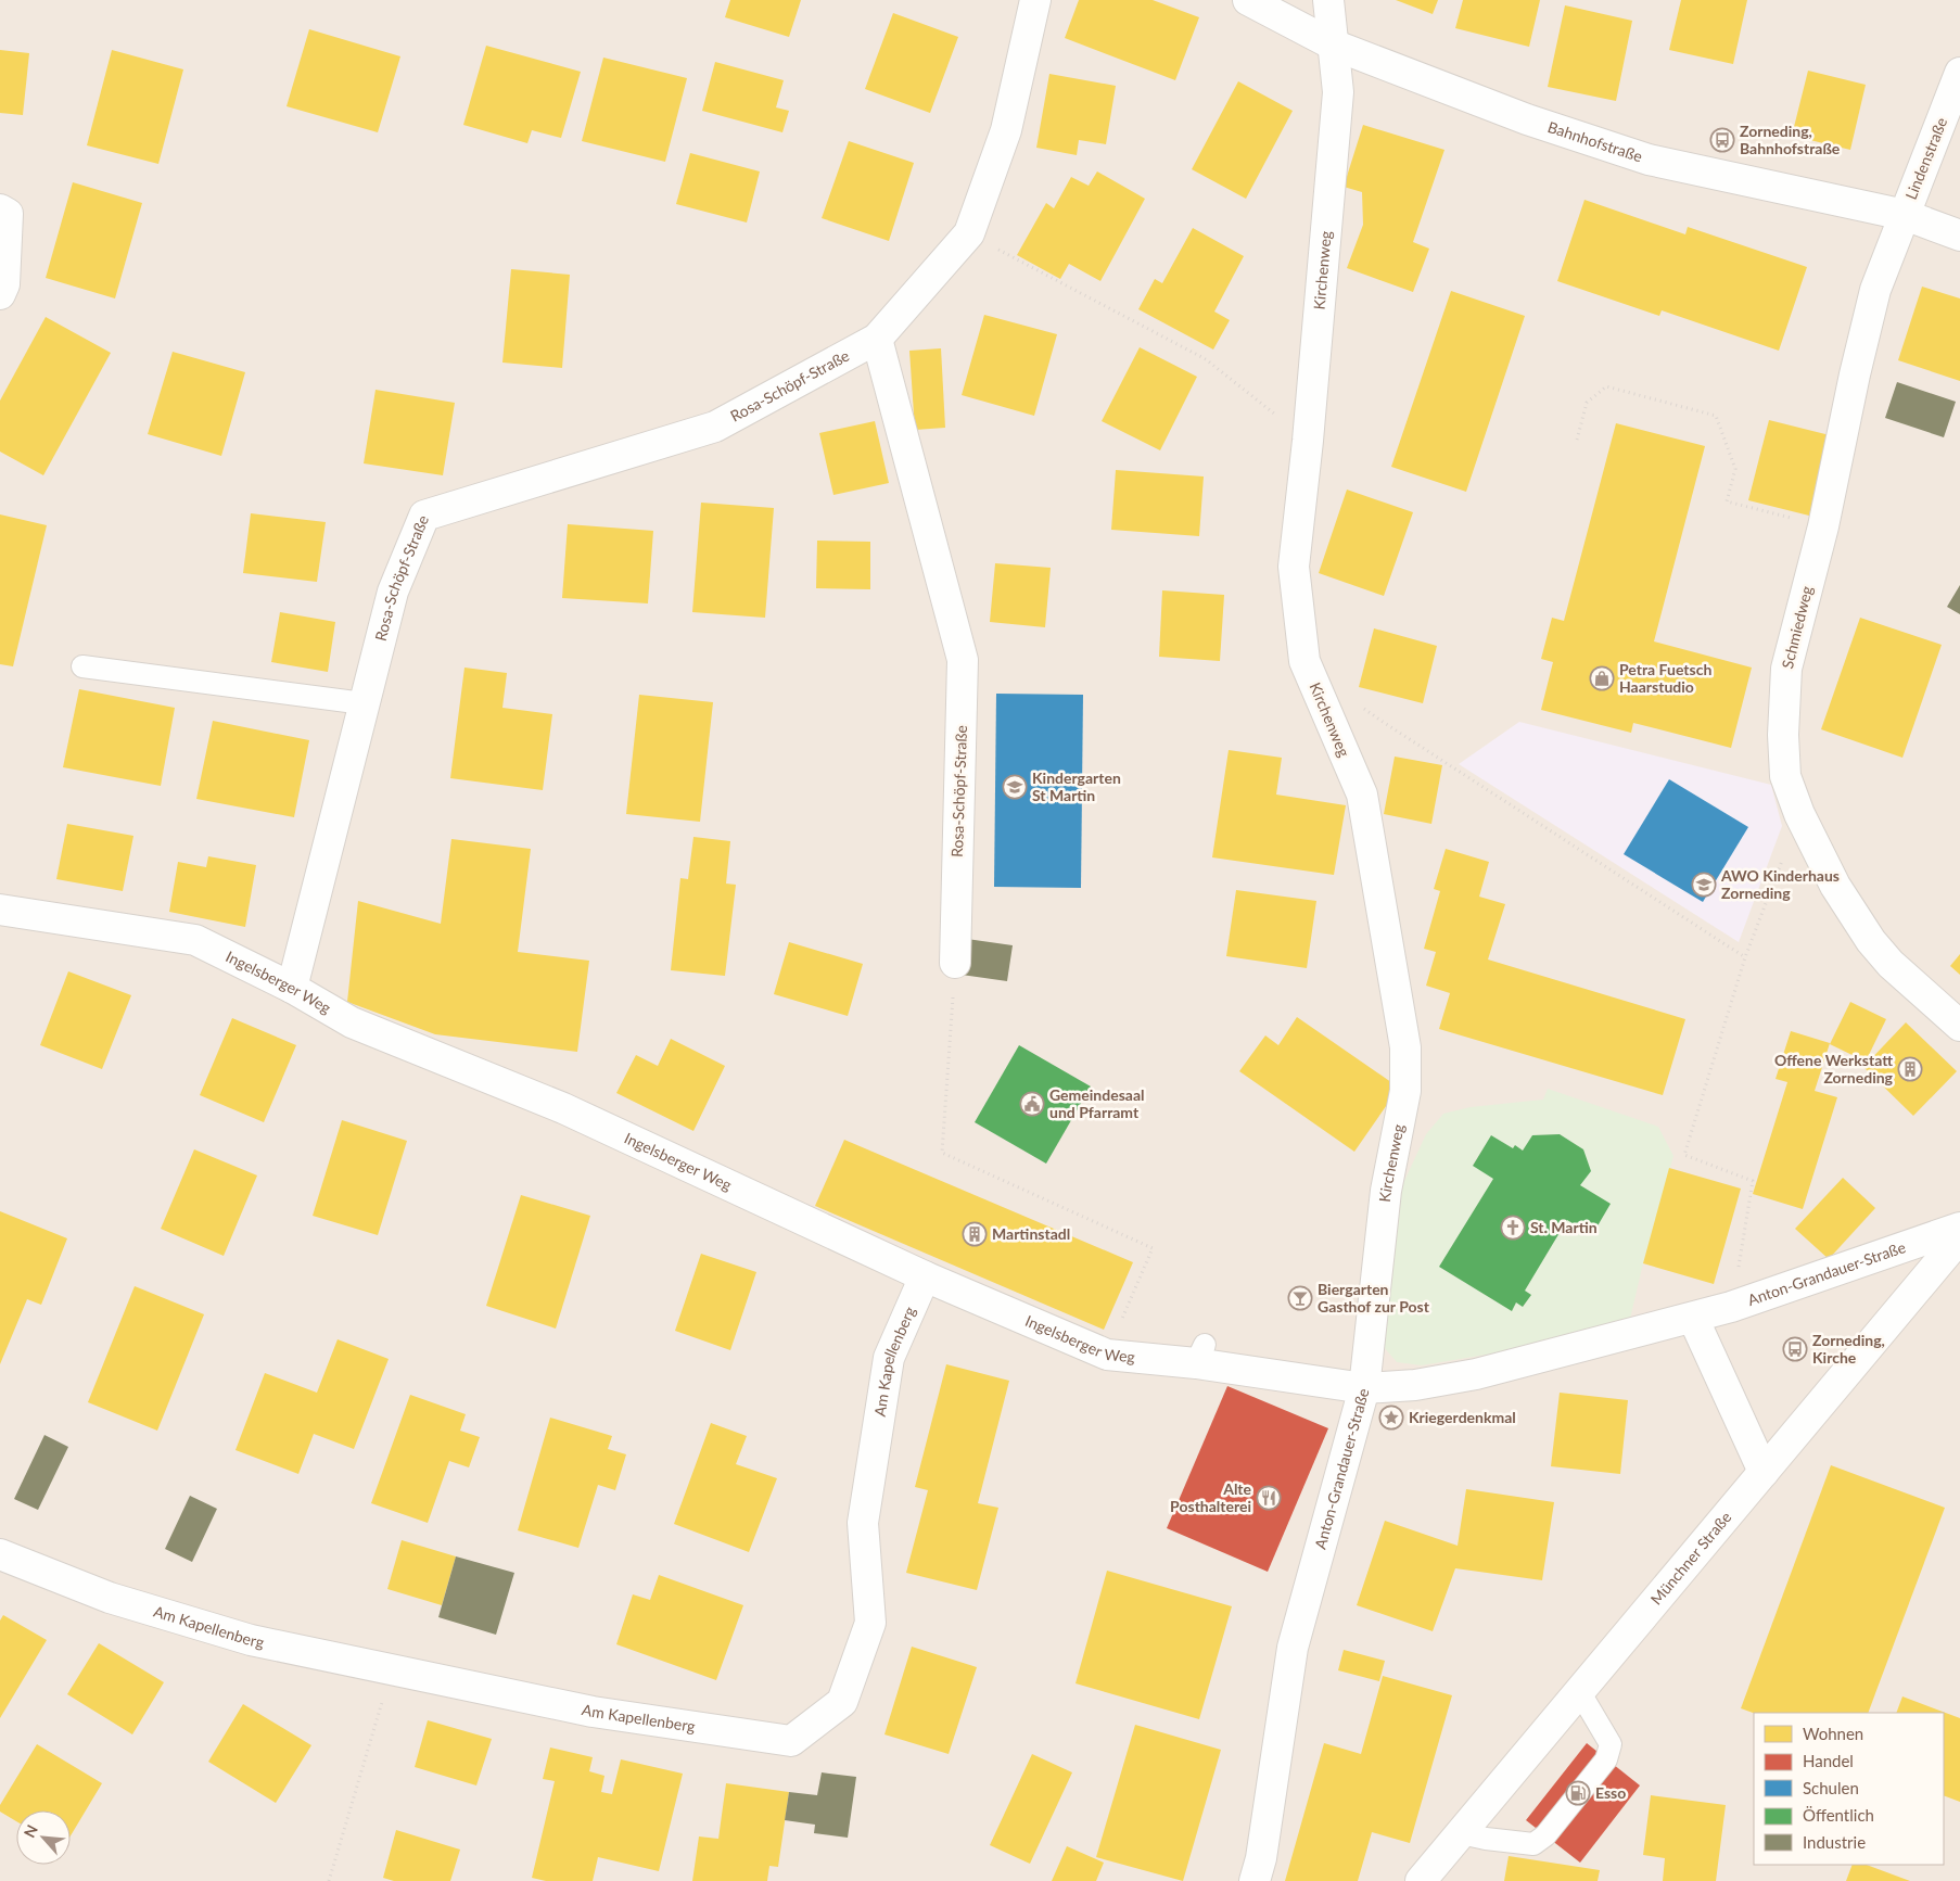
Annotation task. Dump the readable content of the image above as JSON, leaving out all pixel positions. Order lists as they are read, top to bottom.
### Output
{
  "streets": {
    "street": [
      "Bahnhofstraße",
      "Lindenstraße",
      "Kirchenweg",
      "Rosa-Schöpf-Straße",
      "Schmiedweg",
      "Ingelsberger Weg",
      "Anton-Grandauer-Straße",
      "Am Kapellenberg",
      "Münchner Straße"
    ]
  },
  "crossings": [
    ["Bahnhofstraße", "Lindenstraße"],
    ["Bahnhofstraße", "Kirchenweg"],
    ["Bahnhofstraße", "Schmiedweg"],
    ["Lindenstraße", "Schmiedweg"],
    ["Kirchenweg", "Ingelsberger Weg"],
    ["Kirchenweg", "Anton-Grandauer-Straße"],
    ["Rosa-Schöpf-Straße", "Ingelsberger Weg"],
    ["Ingelsberger Weg", "Anton-Grandauer-Straße"],
    ["Ingelsberger Weg", "Am Kapellenberg"]
  ],
  "places": {
    "bus stop": ["Zorneding, Bahnhofstraße", "Zorneding, Kirche"],
    "shop": ["Petra Fuetsch Haarstudio"],
    "school or university": ["Kindergarten St Martin", "AWO Kinderhaus Zorneding"],
    "building": ["Offene Werkstatt Zorneding", "Martinstadl"],
    "public building": ["Gemeindesaal und Pfarramt"],
    "church": ["St. Martin"],
    "bar": ["Biergarten Gasthof zur Post"],
    "place": ["Kriegerdenkmal"],
    "restaurant": ["Alte Posthalterei"],
    "fuel station": ["Esso"]
  },
  "legend": [
    "Wohnen",
    "Handel",
    "Schulen",
    "Öffentlich",
    "Industrie"
  ],
  "north": "top left"
}
